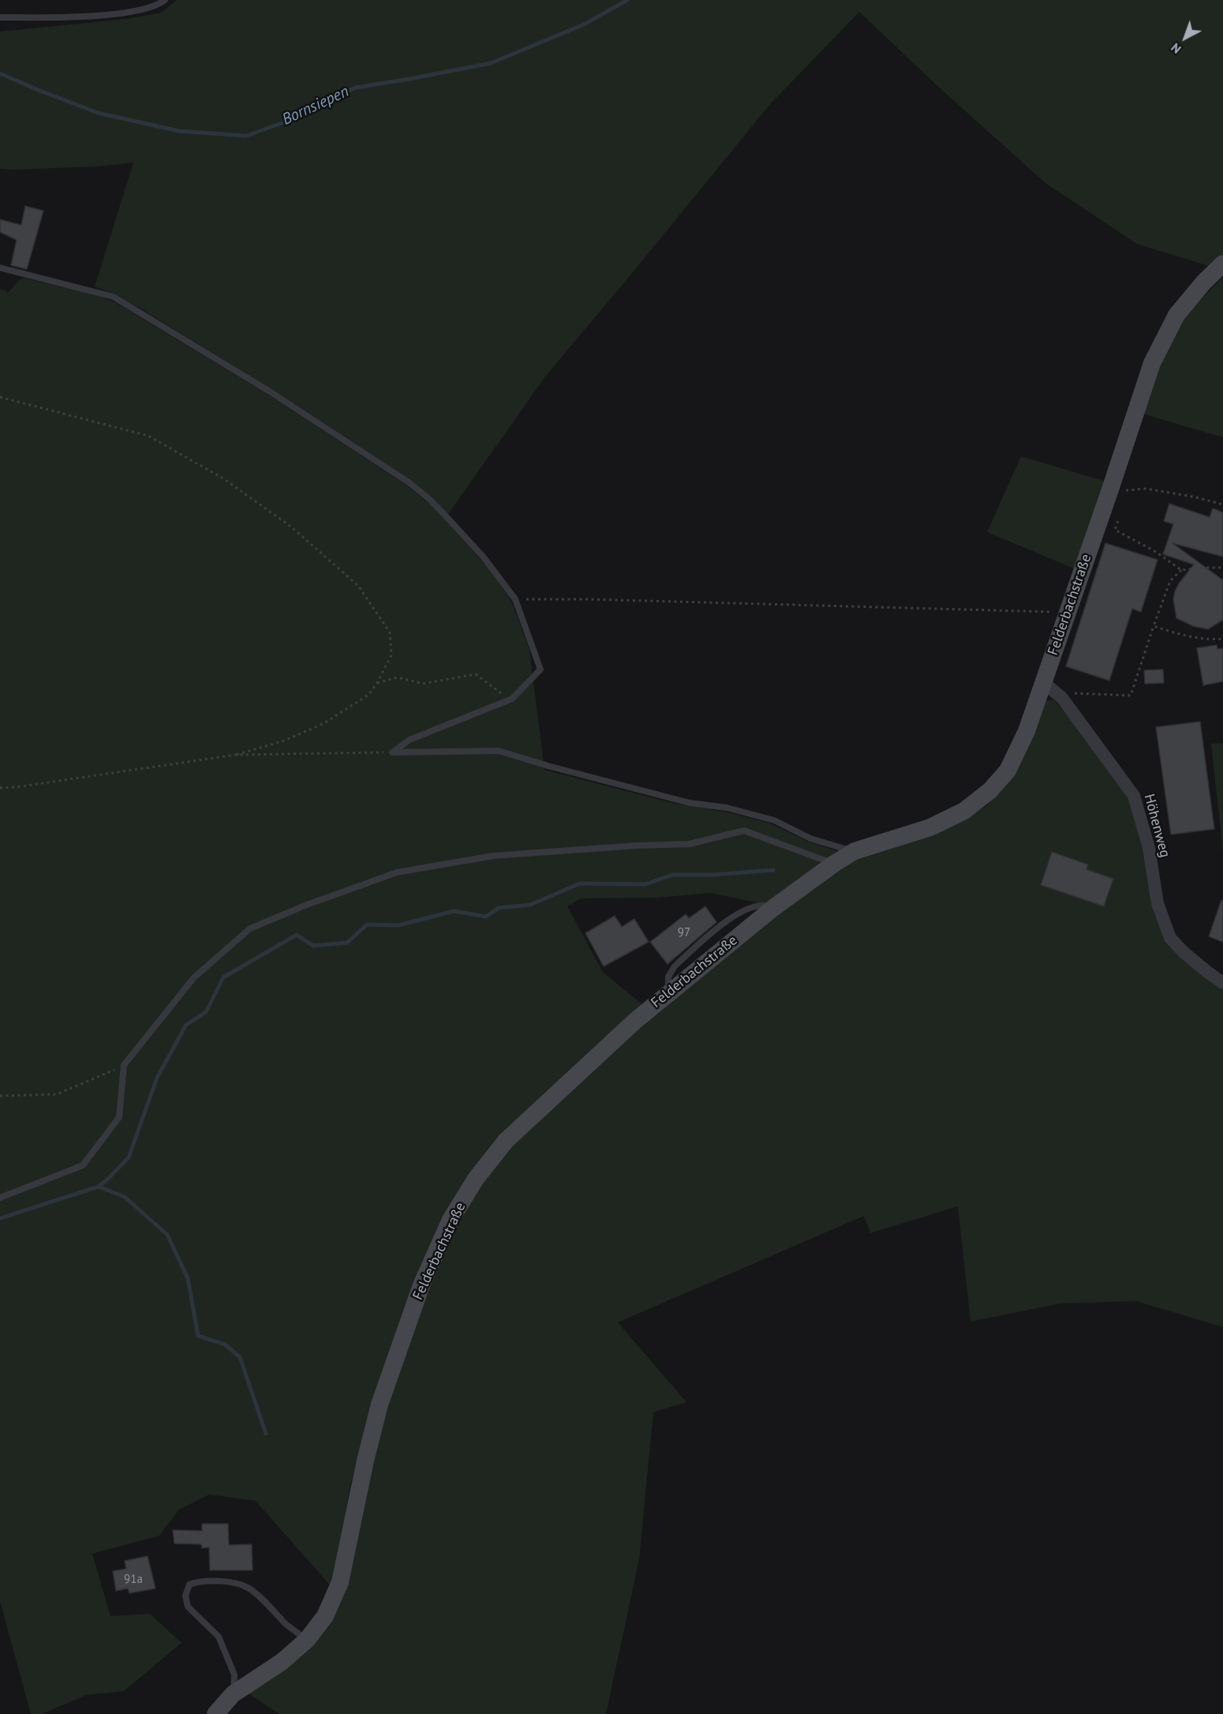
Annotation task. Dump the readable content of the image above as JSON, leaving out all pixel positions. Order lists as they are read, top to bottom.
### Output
{
  "streets": {
    "street": ["Felderbachstraße", "Höhenweg"]
  },
  "crossings": [
    ["Felderbachstraße", "Höhenweg"]
  ],
  "water": ["Bornsiepen"],
  "house_numbers": ["97", "91a"],
  "north": "bottom left"
}
